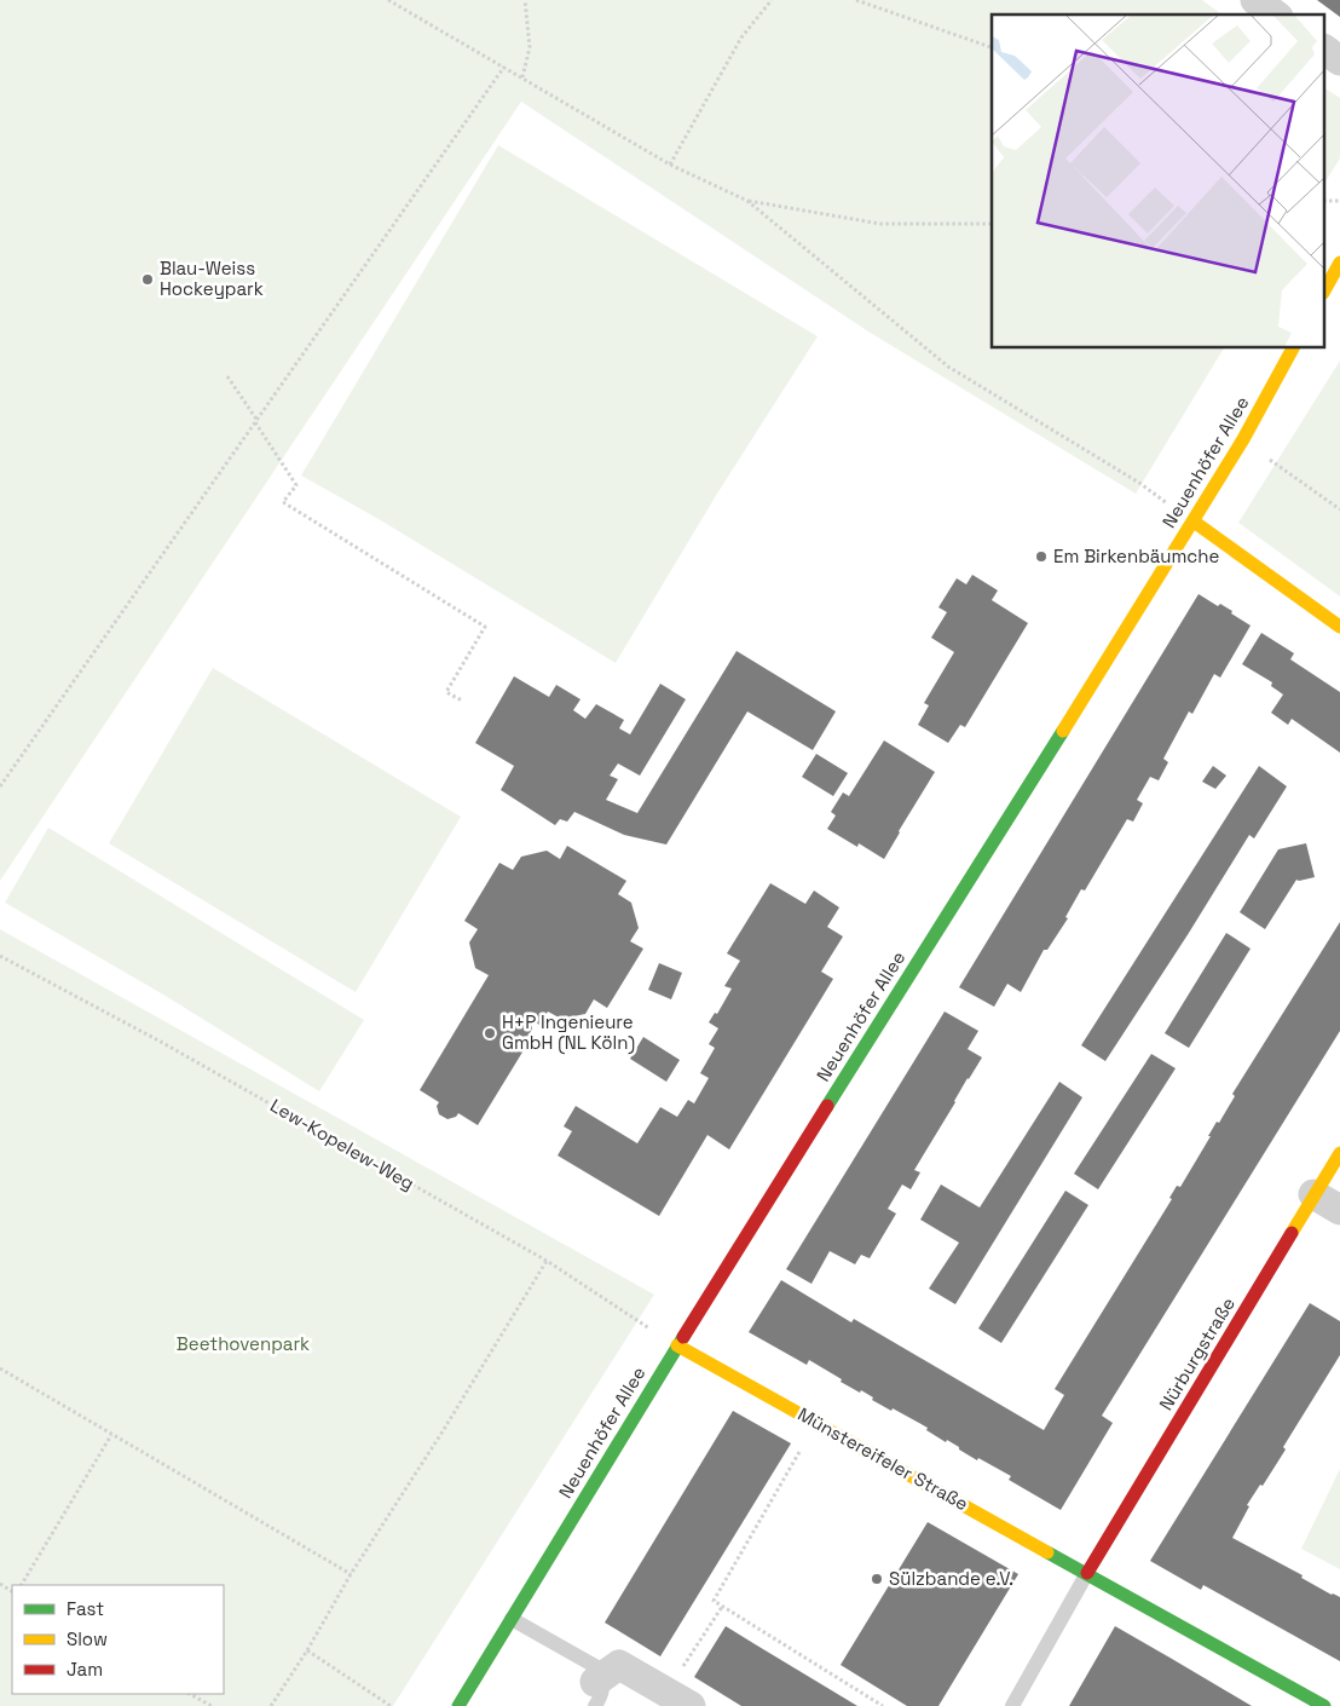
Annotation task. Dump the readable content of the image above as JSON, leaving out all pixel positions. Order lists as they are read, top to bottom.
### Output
{
  "streets": {
    "street": ["Neuenhöfer Allee", "Nürburgstraße", "Münstereifeler Straße"],
    "path": ["Lew-Kopelew-Weg"]
  },
  "crossings": [
    ["Neuenhöfer Allee", "Lew-Kopelew-Weg"],
    ["Neuenhöfer Allee", "Münstereifeler Straße"],
    ["Lew-Kopelew-Weg", "Münstereifeler Straße"],
    ["Nürburgstraße", "Münstereifeler Straße"]
  ],
  "parks": ["Beethovenpark"],
  "places": [
    "Blau-Weiss Hockeypark",
    "Em Birkenbäumche",
    "H+P Ingenieure GmbH (NL Köln)",
    "Sülzbande e.V."
  ],
  "legend": ["Fast", "Slow", "Jam"]
}
